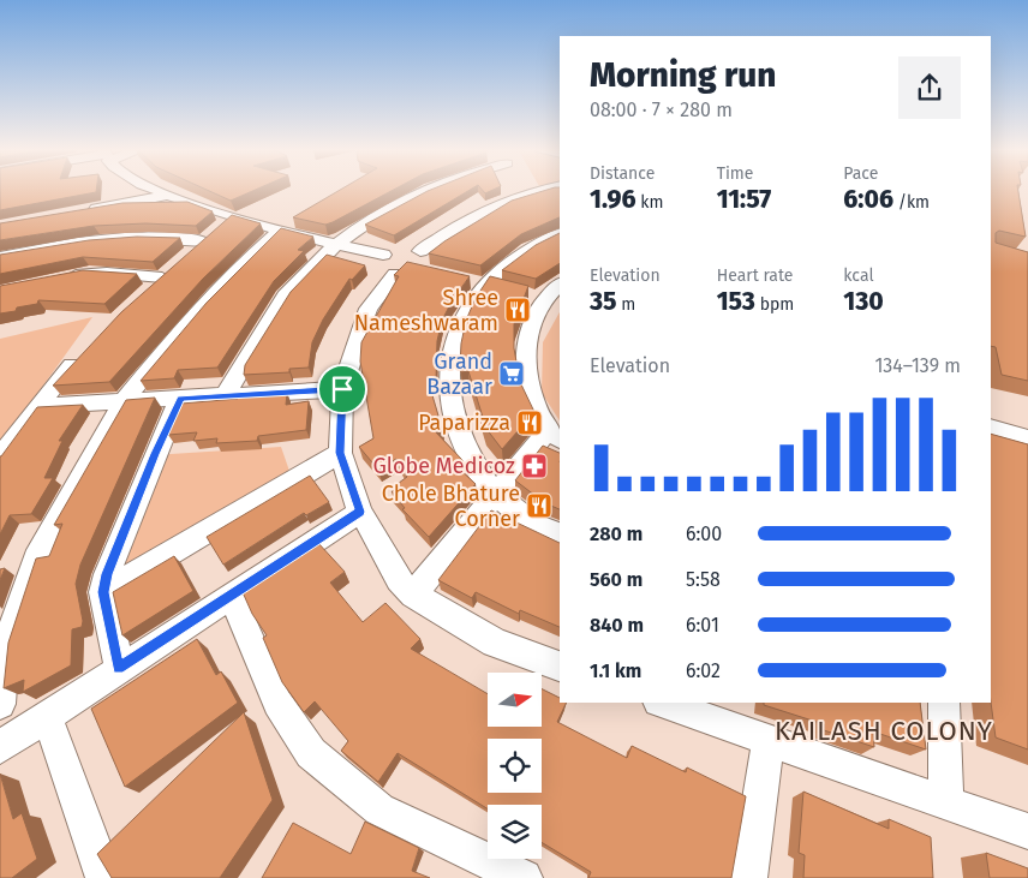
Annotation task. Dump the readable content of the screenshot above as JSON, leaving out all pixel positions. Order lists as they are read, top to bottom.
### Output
{
  "districts": ["KAILASH COLONY"],
  "places": {
    "restaurant": ["Shree Nameshwaram", "Paparizza", "Chole Bhature Corner"],
    "supermarket": ["Grand Bazaar"],
    "pharmacy": ["Globe Medicoz"]
  },
  "north": "right",
  "page": {
    "heading": ["Morning run", "08:00 · 7 × 280 m"],
    "stats": [
      ["Distance", "1.96 km"],
      ["Time", "11:57"],
      ["Pace", "6:06 /km"],
      ["Elevation", "35 m"],
      ["Heart rate", "153 bpm"],
      ["kcal", "130"]
    ],
    "chart": ["Elevation", "134–139 m"],
    "list": [
      {
        "name": "280 m",
        "note": "6:00"
      },
      {
        "name": "560 m",
        "note": "5:58"
      },
      {
        "name": "840 m",
        "note": "6:01"
      },
      {
        "name": "1.1 km",
        "note": "6:02"
      }
    ]
  }
}
